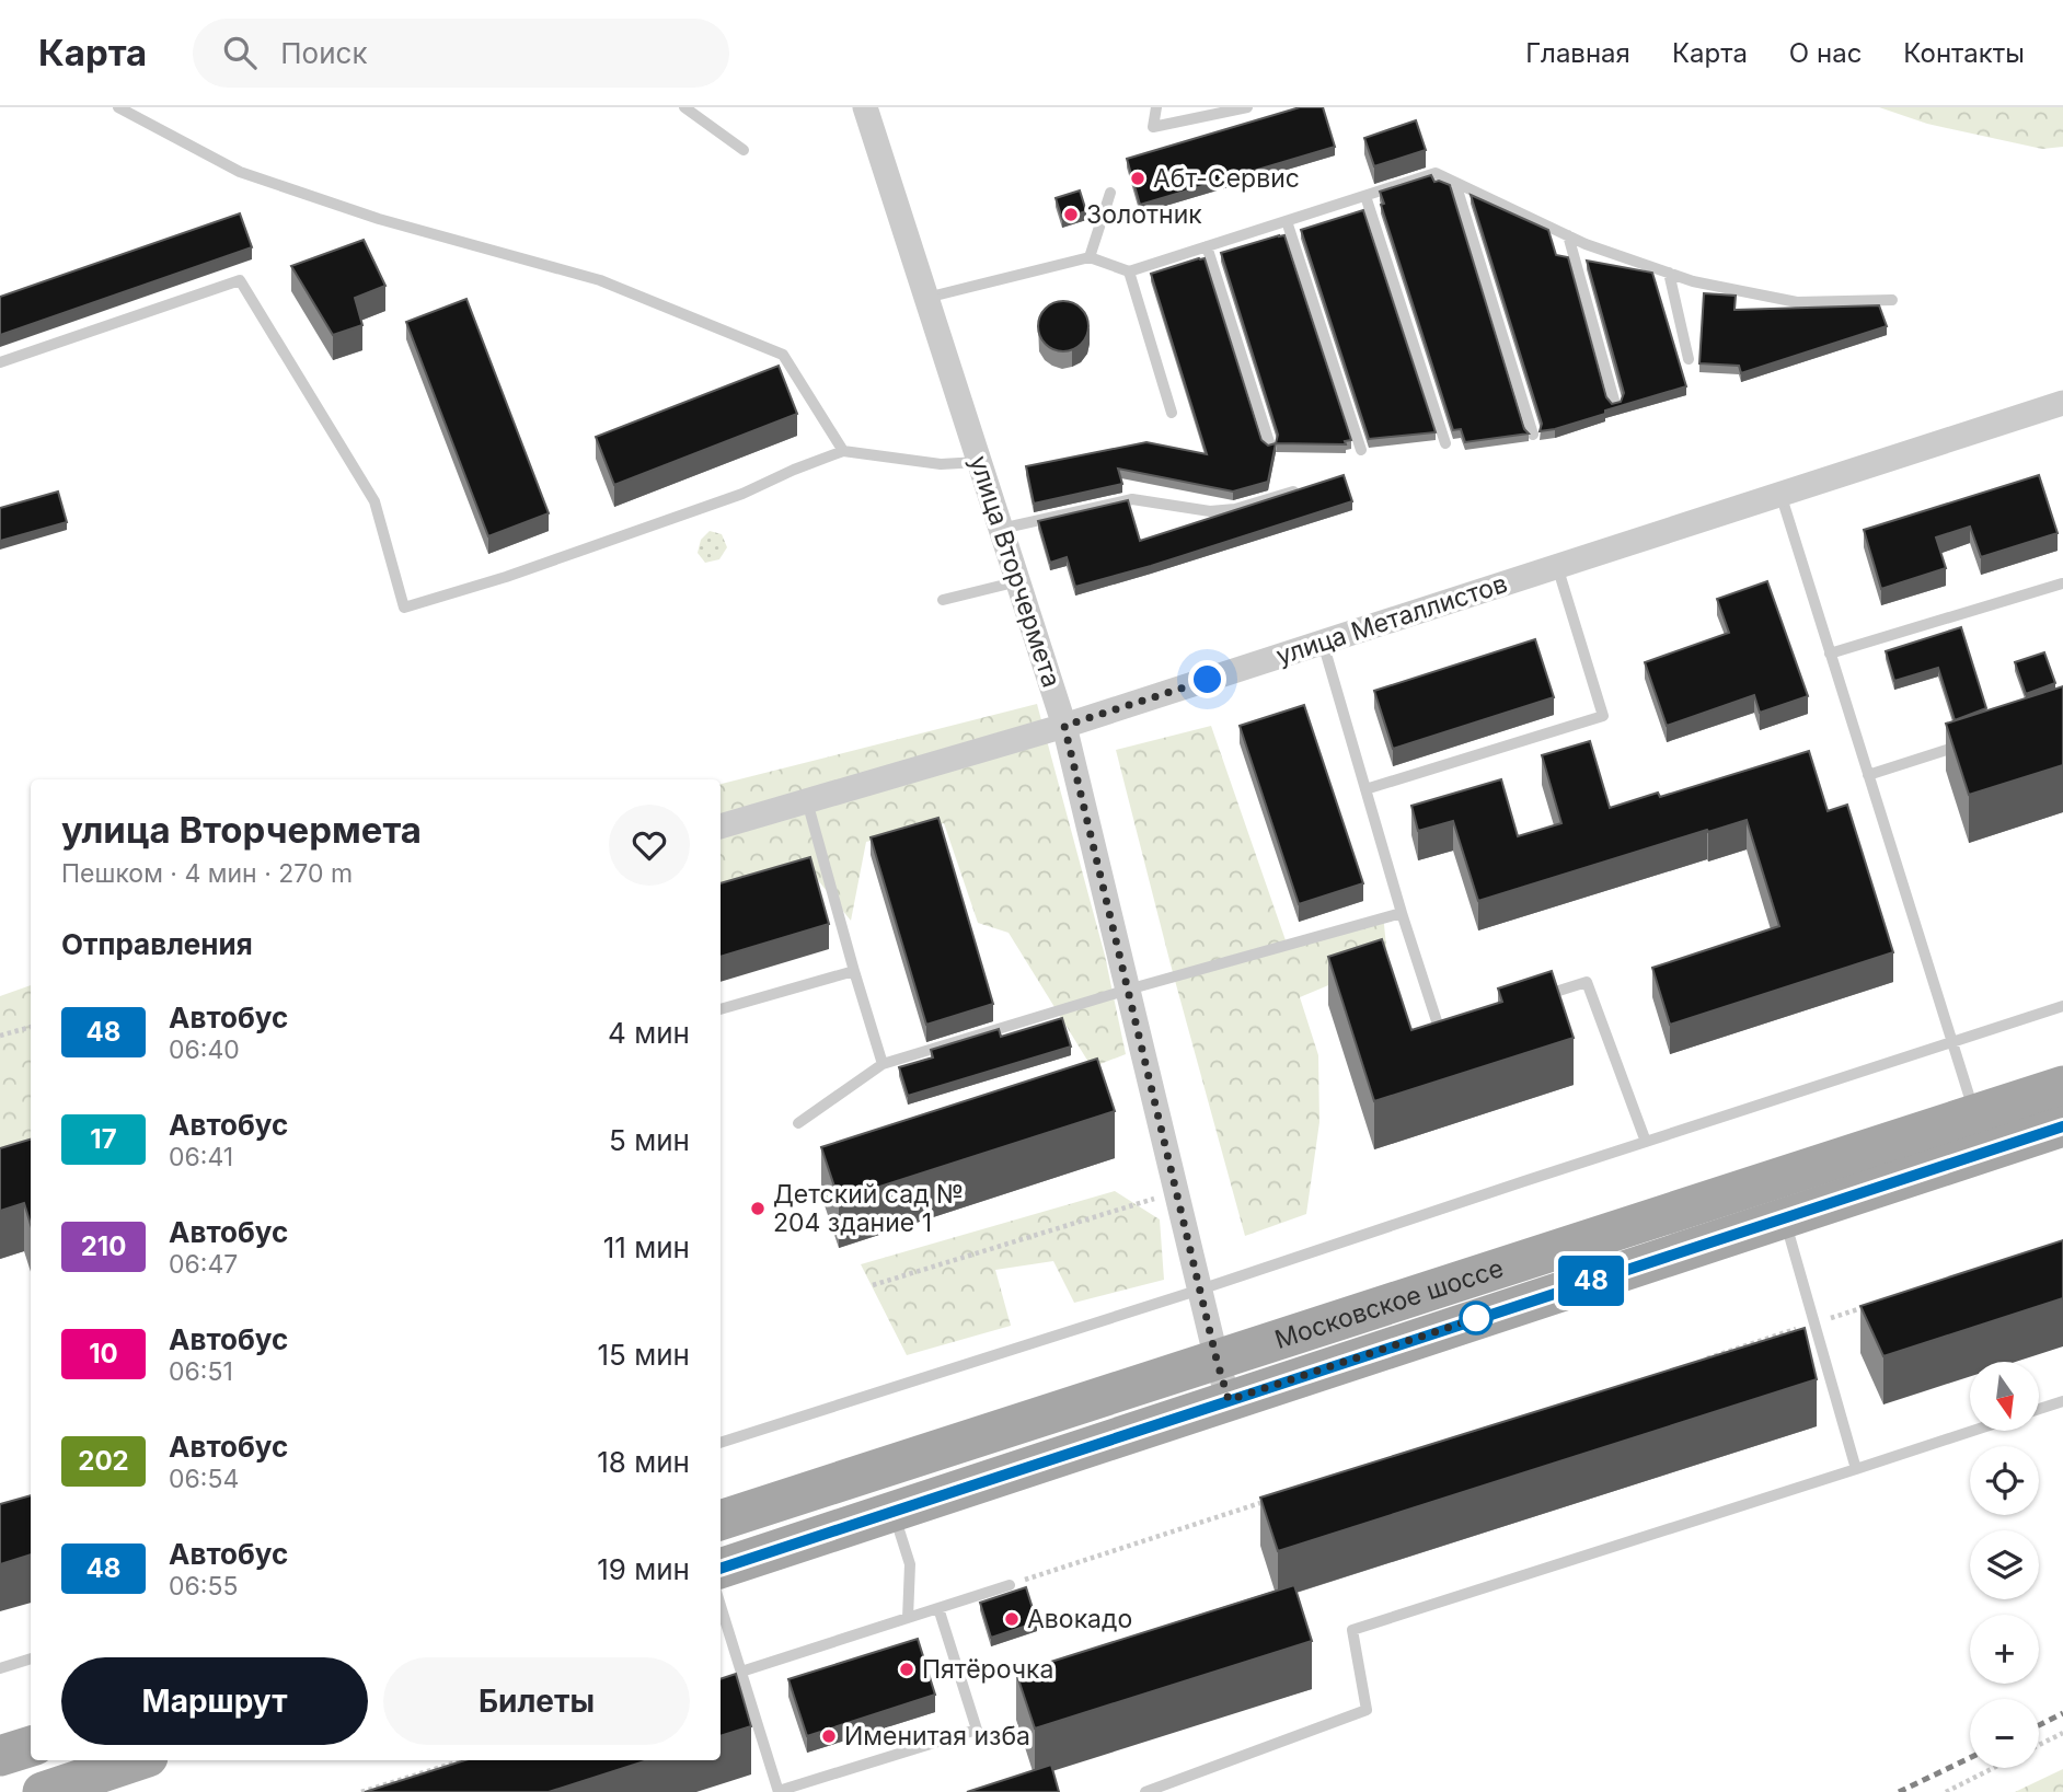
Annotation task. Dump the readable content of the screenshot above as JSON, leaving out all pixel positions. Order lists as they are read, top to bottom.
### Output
{
  "streets": {
    "main road": ["Московское шоссе"],
    "street": ["улица Вторчермета", "улица Металлистов"]
  },
  "crossings": [
    ["улица Вторчермета", "улица Металлистов"],
    ["улица Вторчермета", "Московское шоссе"]
  ],
  "places": [
    "Абт-Сервис",
    "Золотник",
    "Детский сад № 204 здание 1",
    "Авокадо",
    "Пятёрочка",
    "Именитая изба"
  ],
  "lines": ["bus line 48"],
  "north": "bottom",
  "page": {
    "header": "Карта",
    "search": "Поиск",
    "nav": [
      "Главная",
      "Карта",
      "О нас",
      "Контакты"
    ],
    "on_map": "48",
    "heading": [
      ["улица Вторчермета", "Пешком · 4 мин · 270 m"],
      "Отправления"
    ],
    "list": [
      {
        "mark": "48",
        "name": "Автобус",
        "note": "06:40",
        "value": "4 мин"
      },
      {
        "mark": "17",
        "name": "Автобус",
        "note": "06:41",
        "value": "5 мин"
      },
      {
        "mark": "210",
        "name": "Автобус",
        "note": "06:47",
        "value": "11 мин"
      },
      {
        "mark": "10",
        "name": "Автобус",
        "note": "06:51",
        "value": "15 мин"
      },
      {
        "mark": "202",
        "name": "Автобус",
        "note": "06:54",
        "value": "18 мин"
      },
      {
        "mark": "48",
        "name": "Автобус",
        "note": "06:55",
        "value": "19 мин"
      }
    ],
    "map_buttons": ["+", "−"],
    "buttons": ["Маршрут", "Билеты"]
  }
}
